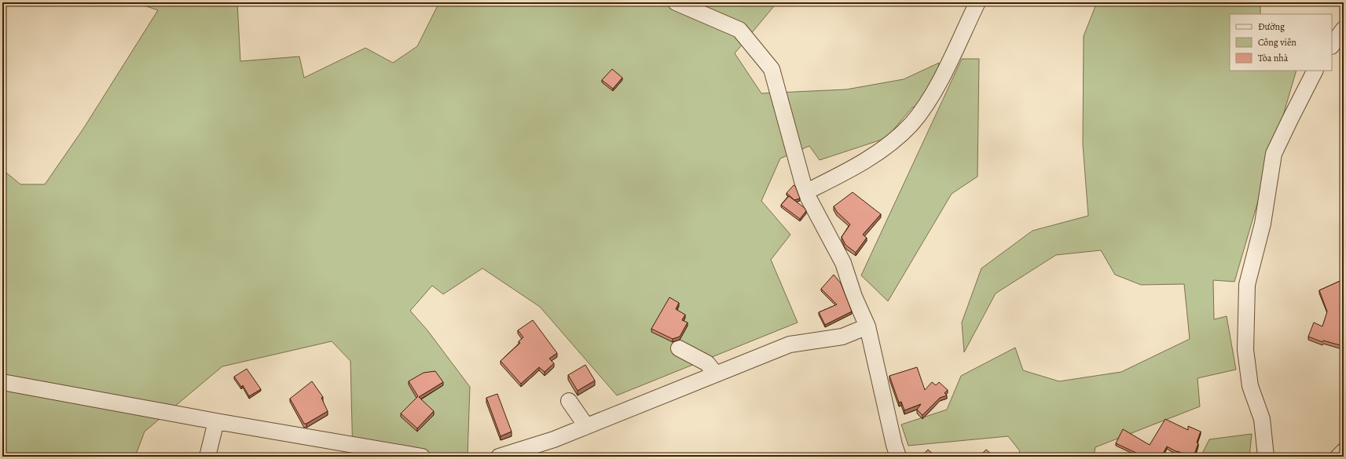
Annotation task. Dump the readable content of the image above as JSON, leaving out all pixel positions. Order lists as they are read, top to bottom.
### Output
{
  "legend": ["Đường", "Công viên", "Tòa nhà"]
}
